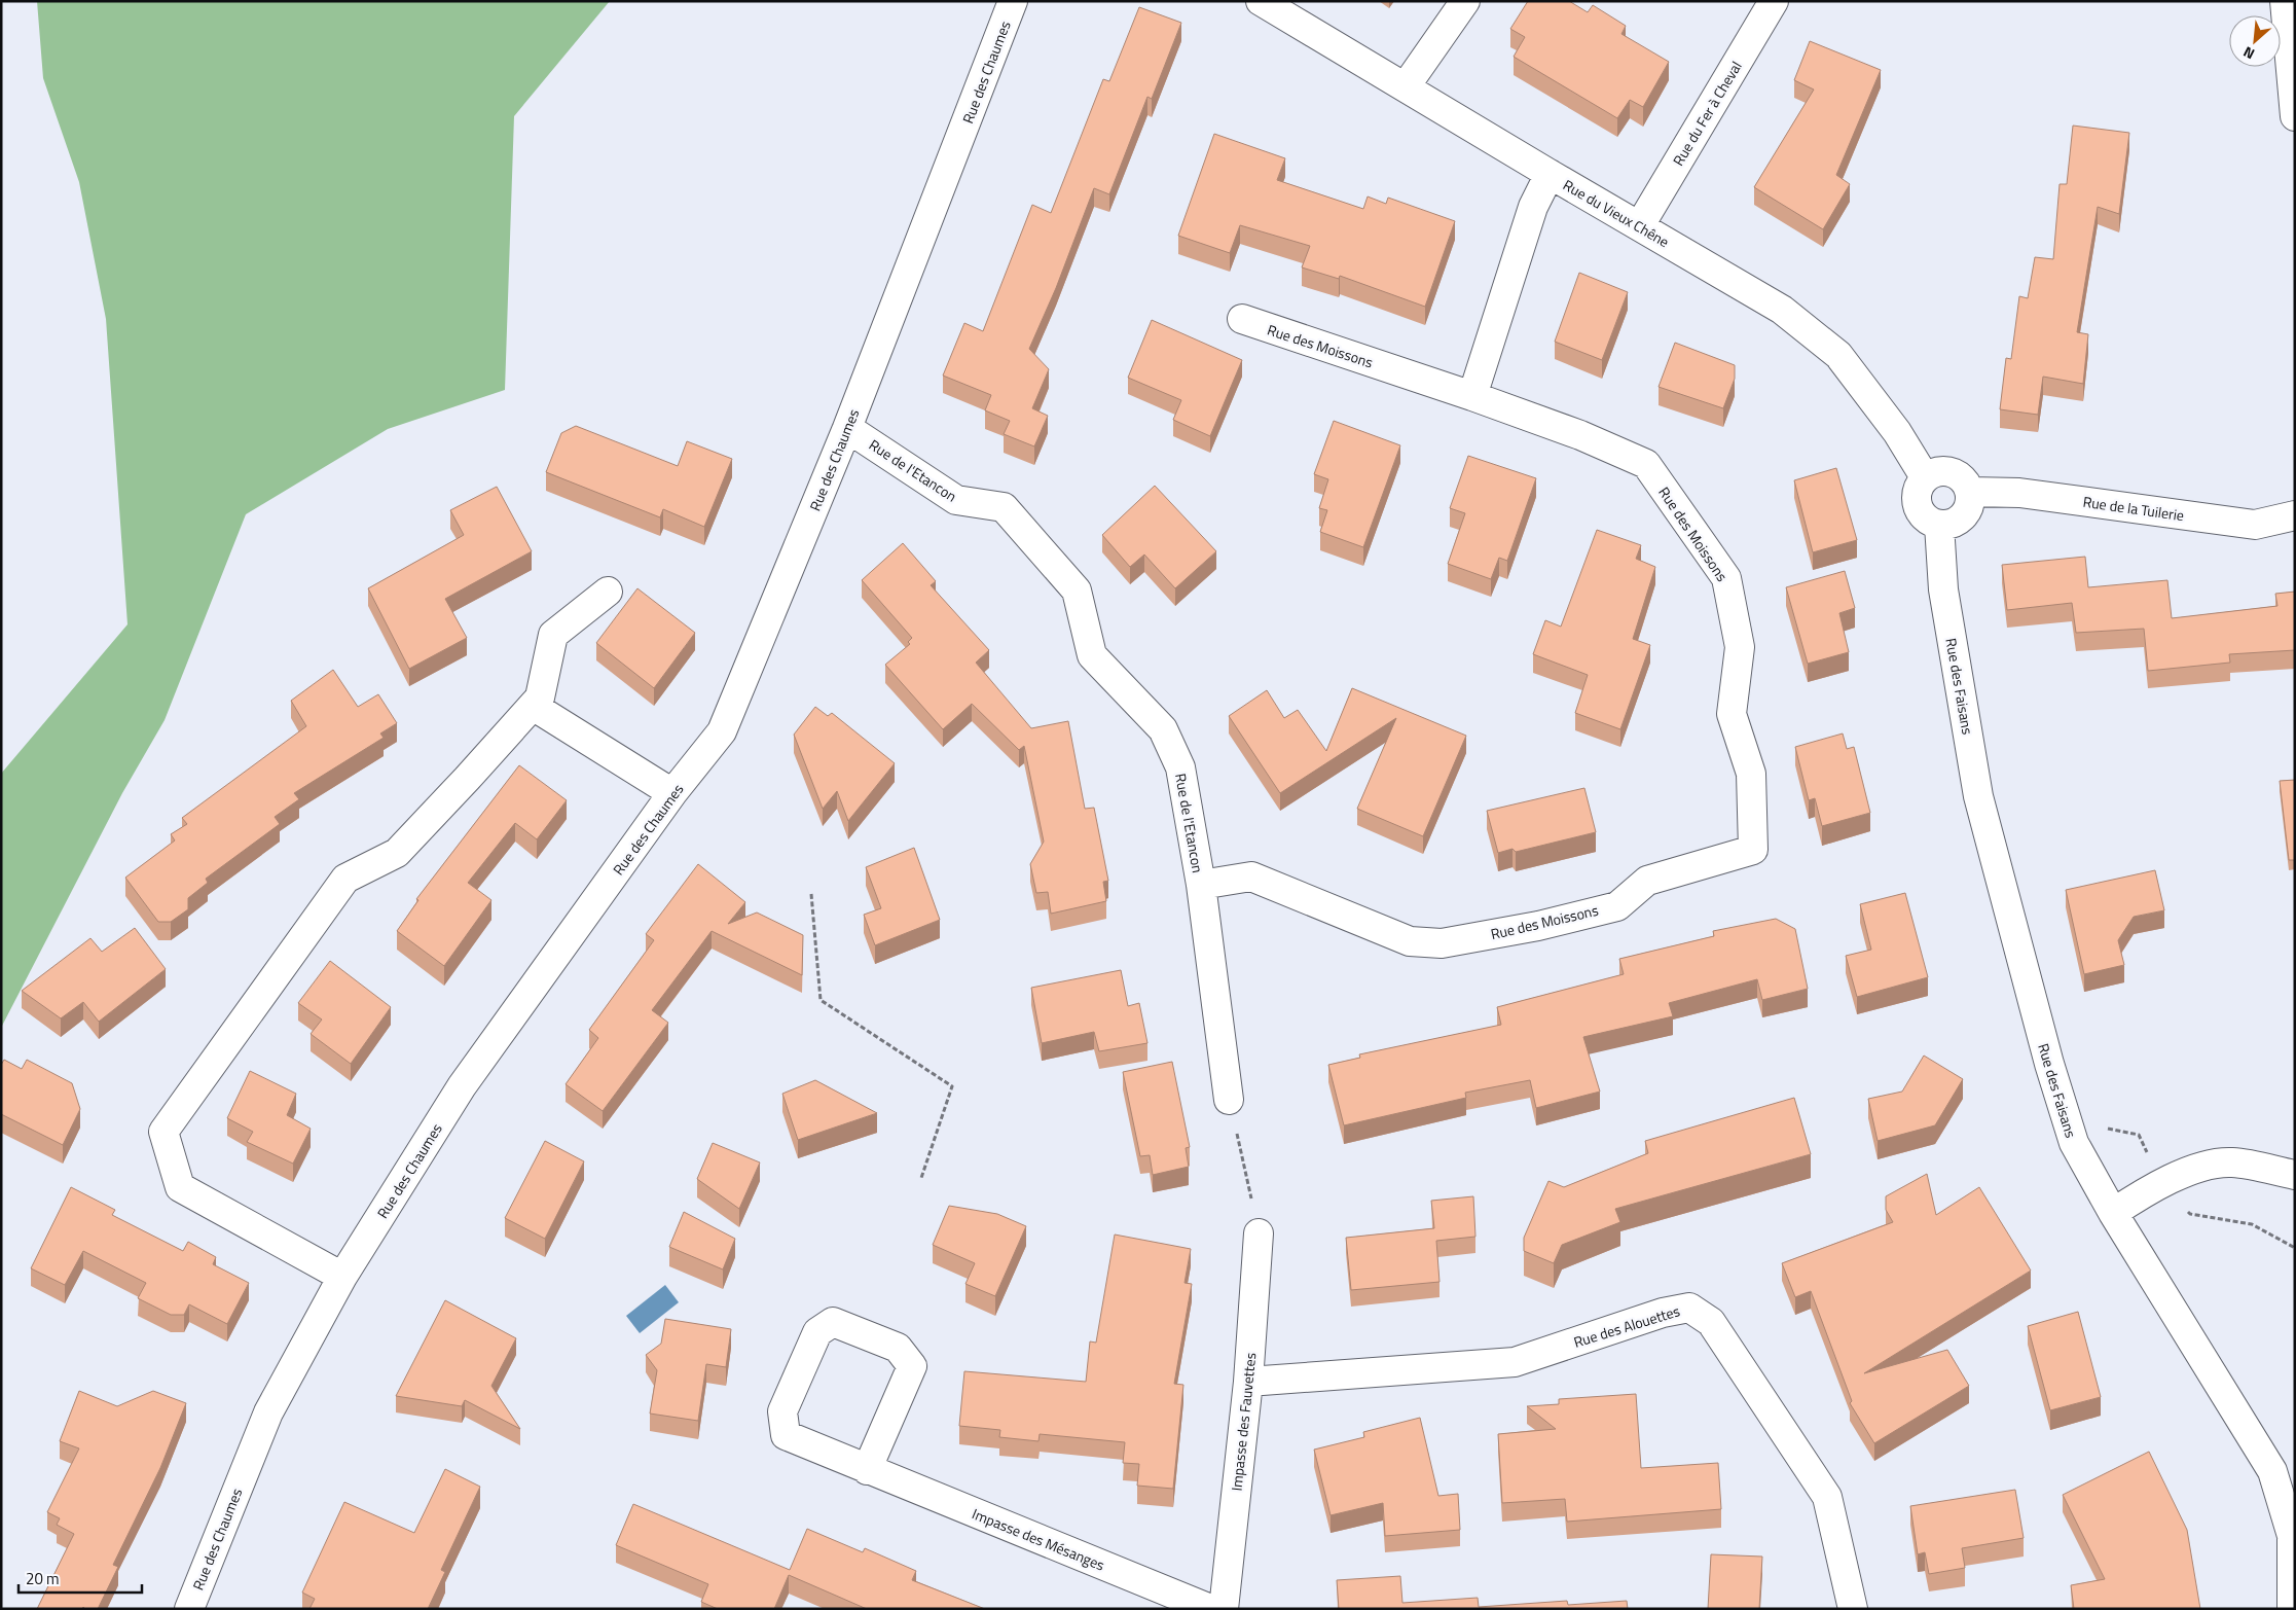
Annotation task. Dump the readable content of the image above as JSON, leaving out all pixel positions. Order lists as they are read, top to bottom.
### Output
{
  "streets": {
    "street": [
      "Rue des Chaumes",
      "Rue du Fer à Cheval",
      "Rue du Vieux Chêne",
      "Rue des Moissons",
      "Rue de l'Etancon",
      "Rue de la Tuilerie",
      "Rue des Faisans",
      "Rue des Alouettes",
      "Impasse des Fauvettes",
      "Impasse des Mésanges"
    ]
  },
  "crossings": [
    ["Rue des Chaumes", "Rue de l'Etancon"],
    ["Rue du Fer à Cheval", "Rue du Vieux Chêne"],
    ["Rue du Vieux Chêne", "Rue de la Tuilerie"],
    ["Rue du Vieux Chêne", "Rue des Faisans"],
    ["Rue des Moissons", "Rue de l'Etancon"],
    ["Rue de la Tuilerie", "Rue des Faisans"],
    ["Rue des Alouettes", "Impasse des Fauvettes"]
  ],
  "scale_bar": "20 m",
  "north": "bottom left"
}
